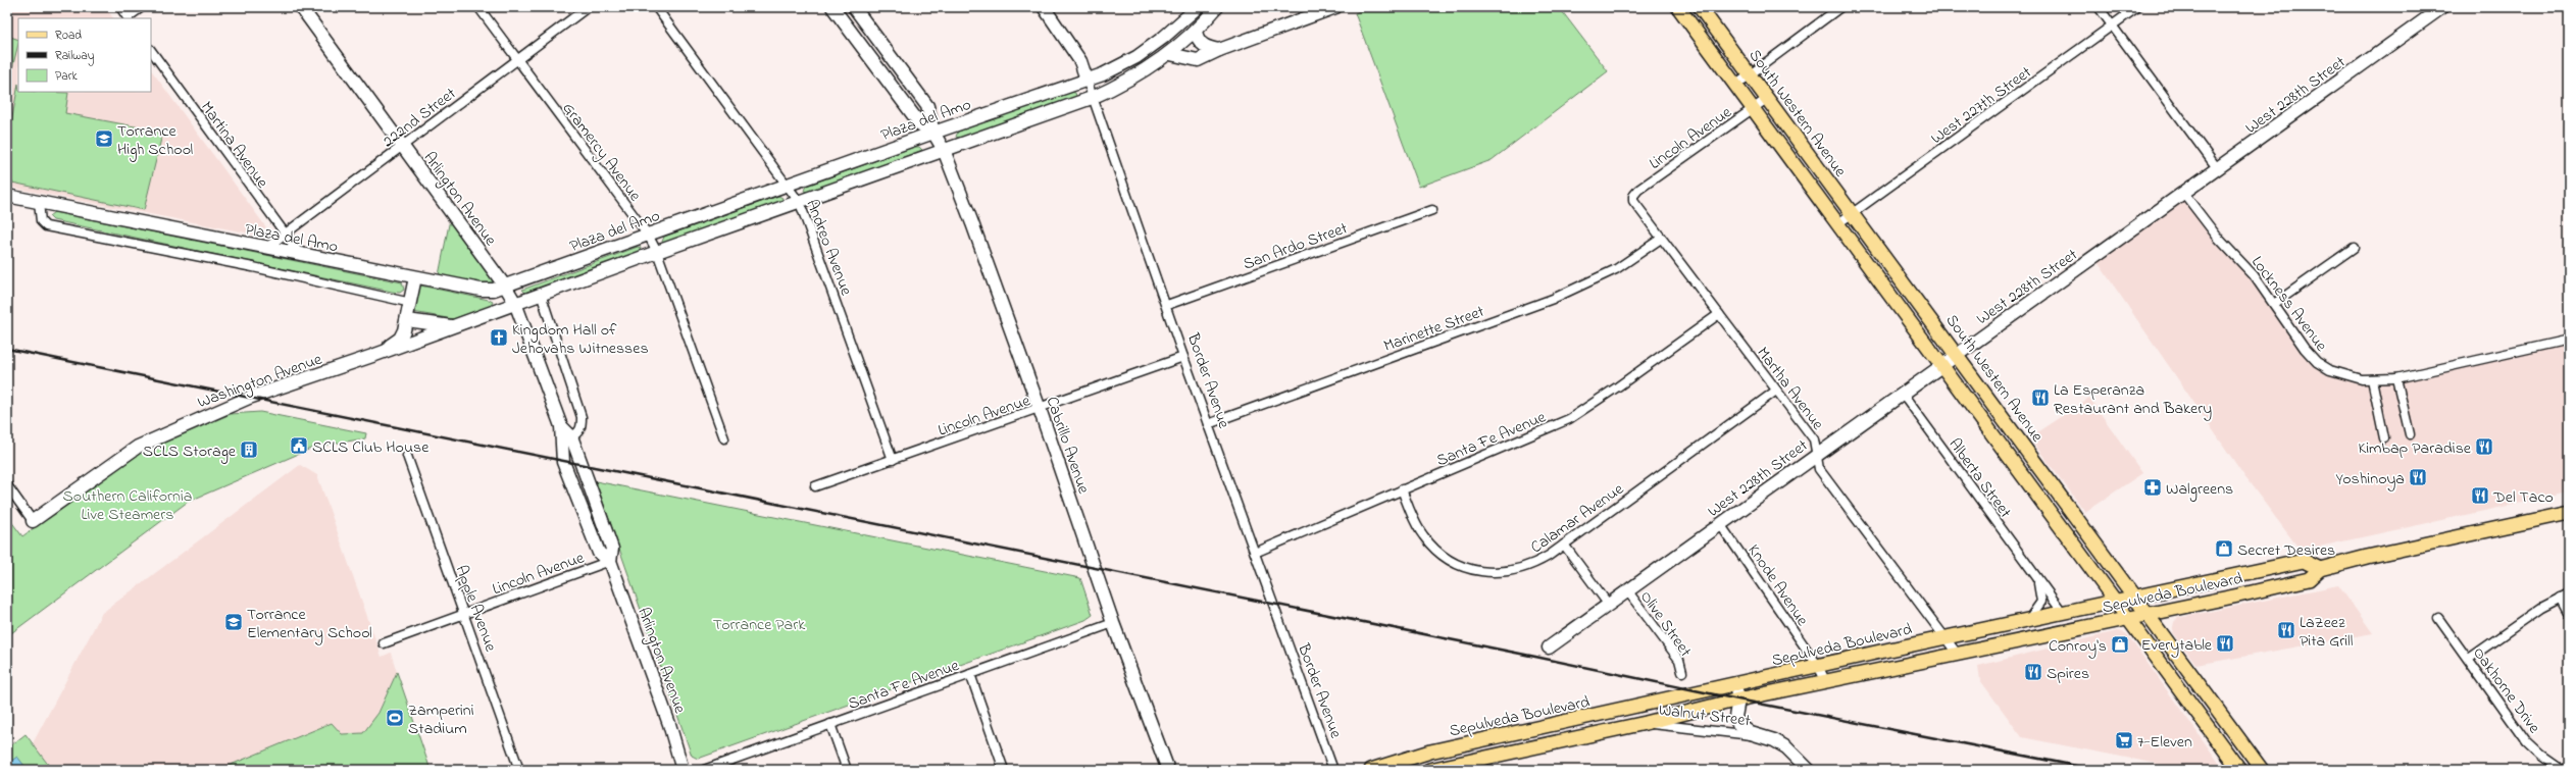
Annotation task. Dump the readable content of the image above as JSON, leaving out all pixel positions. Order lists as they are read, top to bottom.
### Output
{
  "streets": {
    "main road": ["South Western Avenue", "Sepulveda Boulevard"],
    "street": [
      "West 228th Street",
      "West 227th Street",
      "222nd Street",
      "Plaza del Amo",
      "Lincoln Avenue",
      "Martina Avenue",
      "Gramercy Avenue",
      "Arlington Avenue",
      "San Ardo Street",
      "Andreo Avenue",
      "Lockness Avenue",
      "Marinette Street",
      "Washington Avenue",
      "Border Avenue",
      "Martha Avenue",
      "Santa Fe Avenue",
      "Cabrillo Avenue",
      "Alberta Street",
      "Calamar Avenue",
      "Knode Avenue",
      "Apple Avenue",
      "Olive Street",
      "Oakhorne Drive",
      "Walnut Street"
    ]
  },
  "crossings": [
    ["West 228th Street", "South Western Avenue"],
    ["West 228th Street", "Lockness Avenue"],
    ["West 228th Street", "Martha Avenue"],
    ["West 228th Street", "Alberta Street"],
    ["West 228th Street", "Knode Avenue"],
    ["West 228th Street", "Olive Street"],
    ["West 227th Street", "South Western Avenue"],
    ["South Western Avenue", "Lincoln Avenue"],
    ["South Western Avenue", "Sepulveda Boulevard"],
    ["222nd Street", "Plaza del Amo"],
    ["222nd Street", "Martina Avenue"],
    ["222nd Street", "Gramercy Avenue"],
    ["222nd Street", "Arlington Avenue"],
    ["Plaza del Amo", "Martina Avenue"],
    ["Plaza del Amo", "Gramercy Avenue"],
    ["Plaza del Amo", "Arlington Avenue"],
    ["Plaza del Amo", "Andreo Avenue"],
    ["Plaza del Amo", "Border Avenue"],
    ["Plaza del Amo", "Cabrillo Avenue"],
    ["Lincoln Avenue", "Arlington Avenue"],
    ["Lincoln Avenue", "Andreo Avenue"],
    ["Lincoln Avenue", "Border Avenue"],
    ["Lincoln Avenue", "Martha Avenue"],
    ["Lincoln Avenue", "Cabrillo Avenue"],
    ["Lincoln Avenue", "Apple Avenue"],
    ["Arlington Avenue", "Washington Avenue"],
    ["San Ardo Street", "Border Avenue"],
    ["Marinette Street", "Border Avenue"],
    ["Marinette Street", "Martha Avenue"],
    ["Border Avenue", "Santa Fe Avenue"],
    ["Martha Avenue", "Santa Fe Avenue"],
    ["Martha Avenue", "Calamar Avenue"],
    ["Martha Avenue", "Sepulveda Boulevard"],
    ["Santa Fe Avenue", "Cabrillo Avenue"],
    ["Santa Fe Avenue", "Calamar Avenue"],
    ["Alberta Street", "Sepulveda Boulevard"],
    ["Knode Avenue", "Sepulveda Boulevard"],
    ["Sepulveda Boulevard", "Walnut Street"]
  ],
  "parks": ["Southern California Live Steamers", "Torrance Park"],
  "places": {
    "school or university": ["Torrance High School", "Torrance Elementary School"],
    "church": ["Kingdom Hall of Jehovahs Witnesses"],
    "restaurant": [
      "La Esperanza Restaurant and Bakery",
      "Kimbap Paradise",
      "Yoshinoya",
      "Del Taco",
      "LaZeez Pita Grill",
      "Everytable",
      "Spires"
    ],
    "public building": ["SCLS Club House"],
    "building": ["SCLS Storage"],
    "pharmacy": ["Walgreens"],
    "shop": ["Secret Desires", "Conroy's"],
    "sports": ["Zamperini Stadium"],
    "supermarket": ["7-Eleven"]
  },
  "legend": ["Road", "Railway", "Park"]
}
